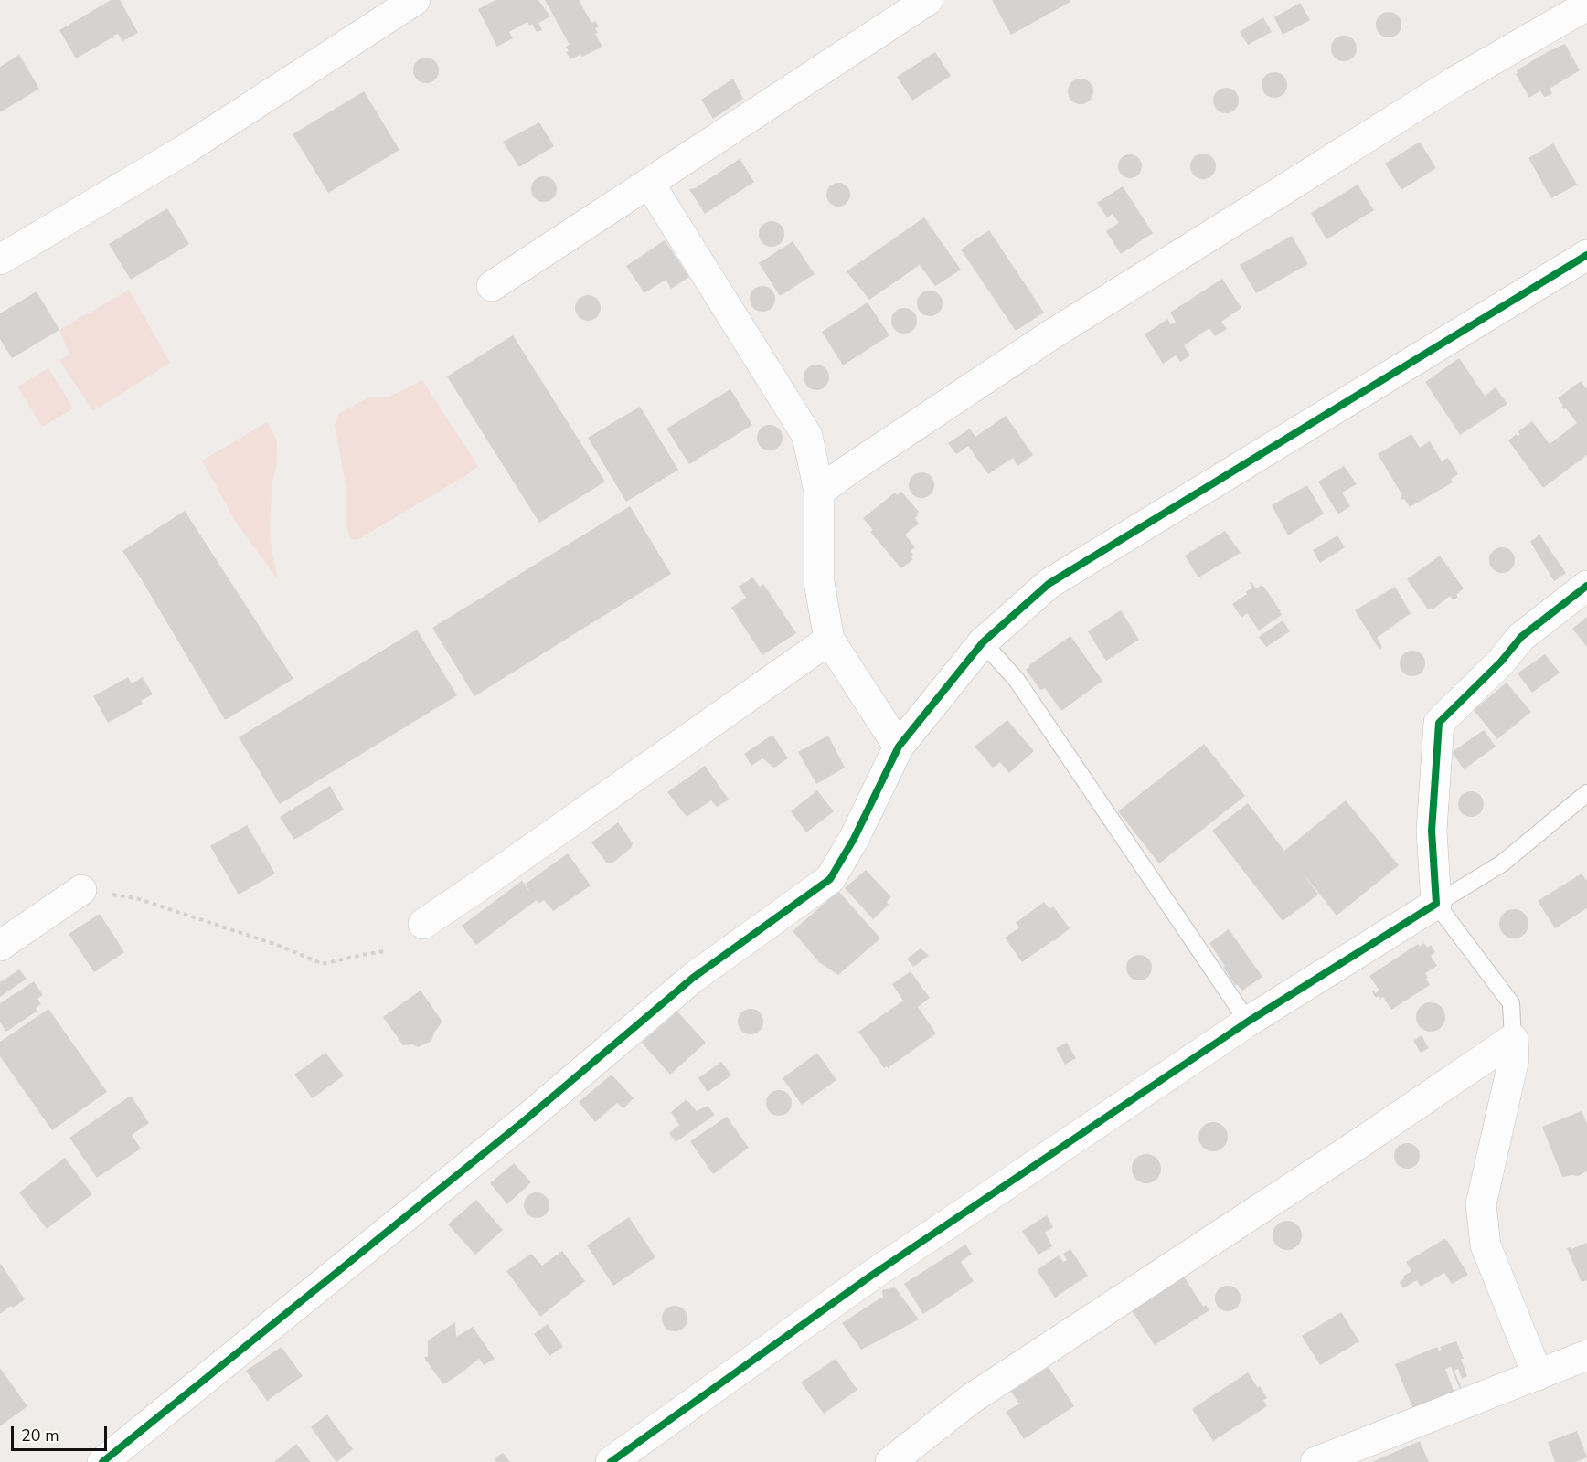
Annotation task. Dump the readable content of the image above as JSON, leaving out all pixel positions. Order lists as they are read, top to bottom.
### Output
{
  "scale_bar": "20 m"
}
